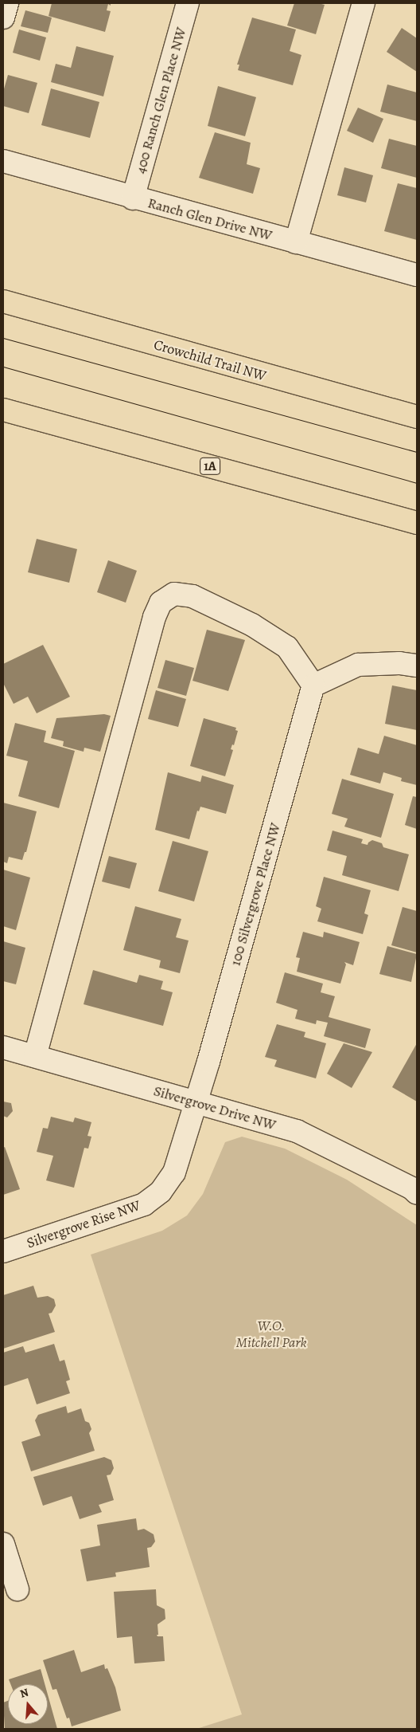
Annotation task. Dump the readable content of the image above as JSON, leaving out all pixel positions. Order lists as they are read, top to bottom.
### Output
{
  "streets": {
    "highway": ["Crowchild Trail NW", "1A"],
    "street": [
      "400 Ranch Glen Place NW",
      "Ranch Glen Drive NW",
      "100 Silvergrove Place NW",
      "Silvergrove Drive NW",
      "Silvergrove Rise NW"
    ]
  },
  "crossings": [
    ["400 Ranch Glen Place NW", "Ranch Glen Drive NW"],
    ["100 Silvergrove Place NW", "Silvergrove Drive NW"],
    ["100 Silvergrove Place NW", "Silvergrove Rise NW"],
    ["Silvergrove Drive NW", "Silvergrove Rise NW"]
  ],
  "parks": ["W.O. Mitchell Park"],
  "north": "top"
}
